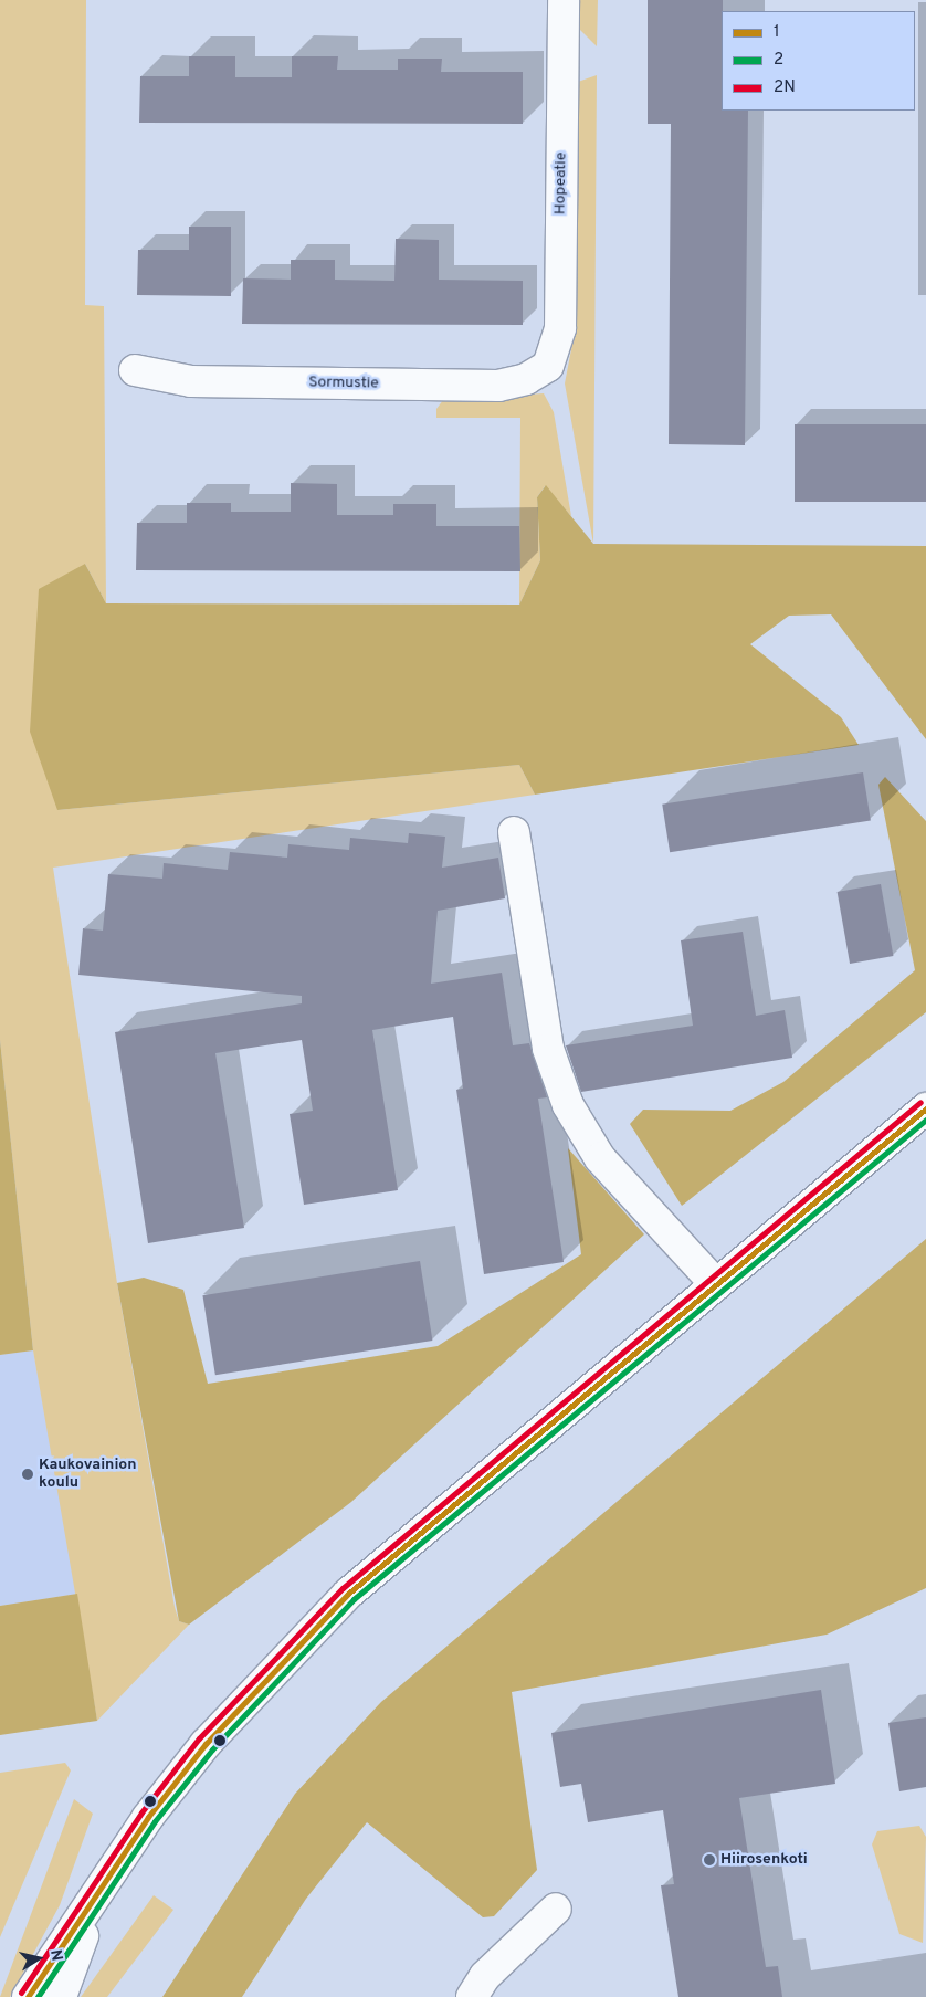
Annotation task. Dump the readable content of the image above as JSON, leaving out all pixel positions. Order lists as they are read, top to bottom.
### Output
{
  "streets": {
    "street": ["Hopeatie", "Sormustie"]
  },
  "crossings": [
    ["Hopeatie", "Sormustie"]
  ],
  "places": ["Kaukovainion koulu", "Hiirosenkoti"],
  "lines": ["transit line 2N", "transit line 1", "transit line 2"],
  "legend": ["1", "2", "2N"],
  "north": "right"
}
